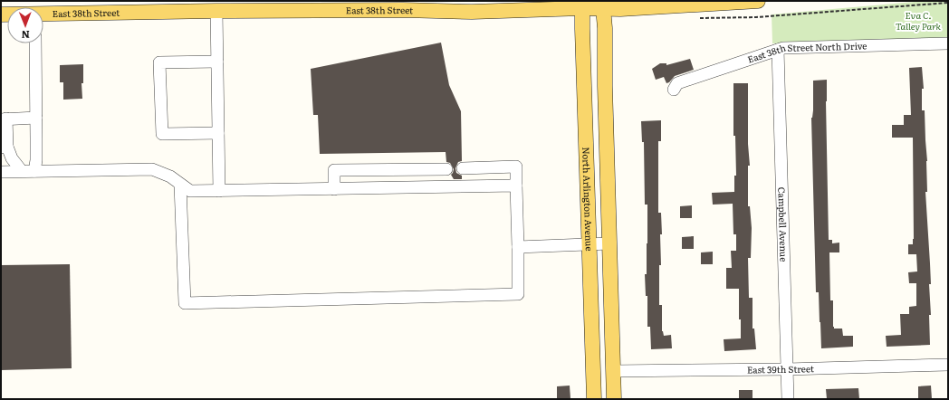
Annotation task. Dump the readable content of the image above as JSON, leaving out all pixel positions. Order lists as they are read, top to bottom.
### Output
{
  "streets": {
    "main road": ["East 38th Street", "North Arlington Avenue"],
    "street": ["East 38th Street North Drive", "Campbell Avenue", "East 39th Street"]
  },
  "crossings": [
    ["East 38th Street", "North Arlington Avenue"],
    ["East 38th Street North Drive", "Campbell Avenue"],
    ["Campbell Avenue", "East 39th Street"]
  ],
  "parks": ["Eva C. Talley Park"],
  "north": "bottom"
}
